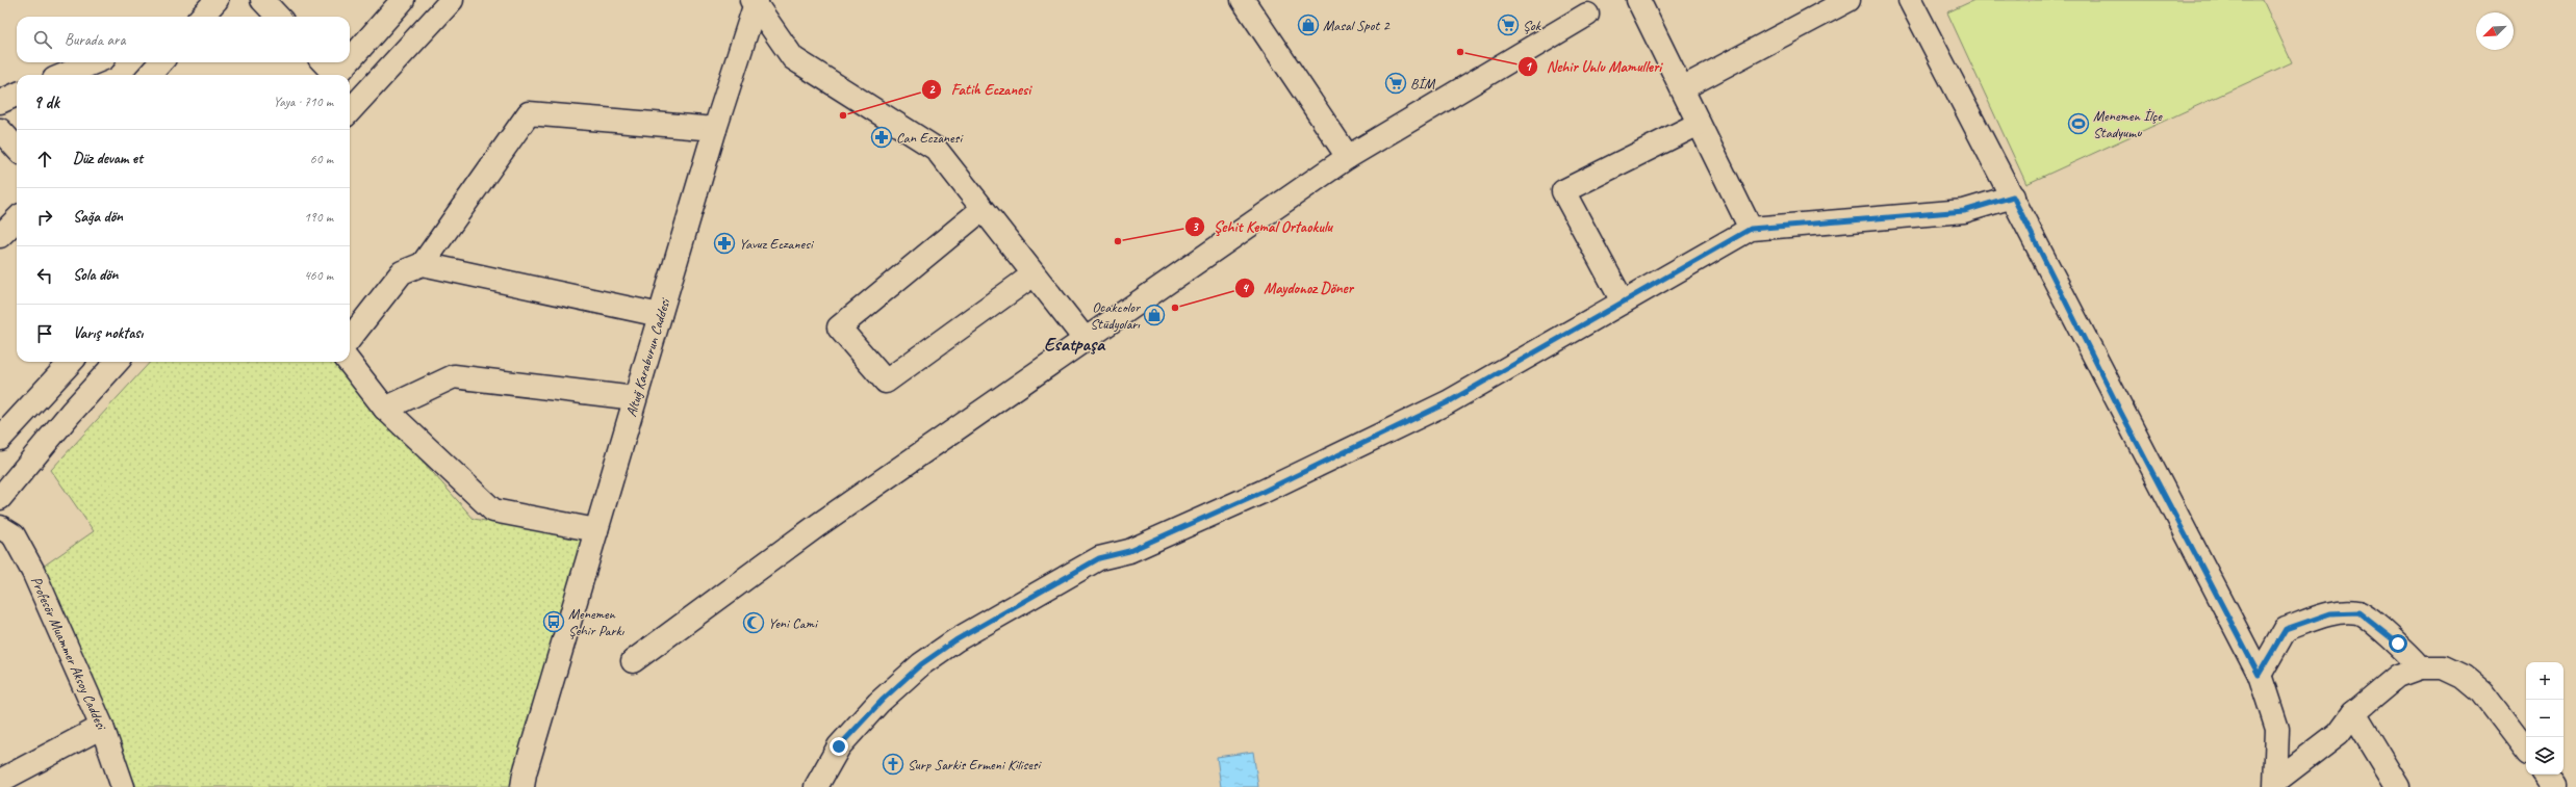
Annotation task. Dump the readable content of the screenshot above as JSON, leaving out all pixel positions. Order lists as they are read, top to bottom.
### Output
{
  "streets": {
    "main road": ["Altuğ Karaburun Caddesi", "Profesör Muammer Aksoy Caddesi"]
  },
  "districts": ["Esatpaşa"],
  "places": {
    "shop": ["Masal Spot 2", "Ocakcolor Stüdyoları"],
    "supermarket": ["Şok", "BİM"],
    "other": [
      "Nehir Unlu Mamulleri",
      "Fatih Eczanesi",
      "Şehit Kemal Ortaokulu",
      "Maydonoz Döner"
    ],
    "sports": ["Menemen İlçe Stadyumu"],
    "pharmacy": ["Can Eczanesi", "Yavuz Eczanesi"],
    "bus stop": ["Menemen Şehir Parkı"],
    "mosque": ["Yeni Cami"],
    "church": ["Surp Sarkis Ermeni Kilisesi"]
  },
  "north": "bottom left",
  "page": {
    "search": "Burada ara",
    "heading": ["9 dk", "Yaya · 710 m"],
    "list": [
      ["Düz devam et", "60 m"],
      ["Sağa dön", "190 m"],
      ["Sola dön", "460 m"],
      "Varış noktası"
    ],
    "map_buttons": ["+", "−"]
  }
}
